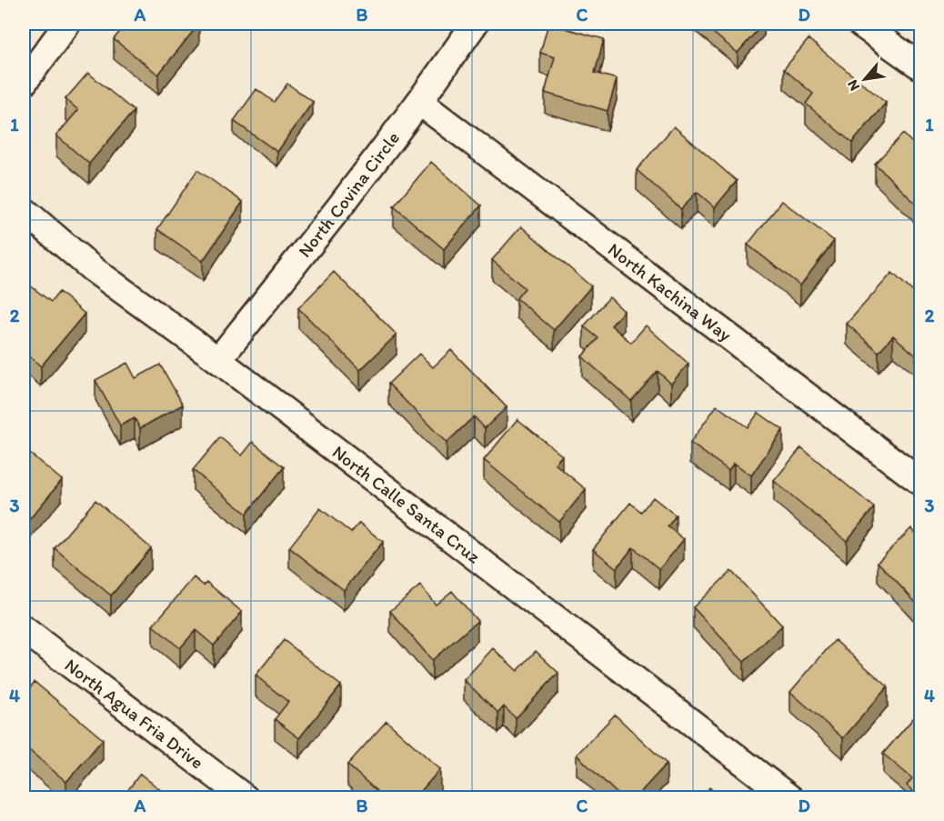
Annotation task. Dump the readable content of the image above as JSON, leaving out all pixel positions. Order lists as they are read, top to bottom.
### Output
{
  "streets": {
    "street": [
      "North Covina Circle",
      "North Kachina Way",
      "North Calle Santa Cruz",
      "North Agua Fria Drive"
    ]
  },
  "crossings": [
    ["North Covina Circle", "North Kachina Way"],
    ["North Covina Circle", "North Calle Santa Cruz"]
  ],
  "north": "bottom left",
  "grid": {
    "columns": [
      "A",
      "B",
      "C",
      "D"
    ],
    "rows": [
      "1",
      "2",
      "3",
      "4"
    ]
  }
}
